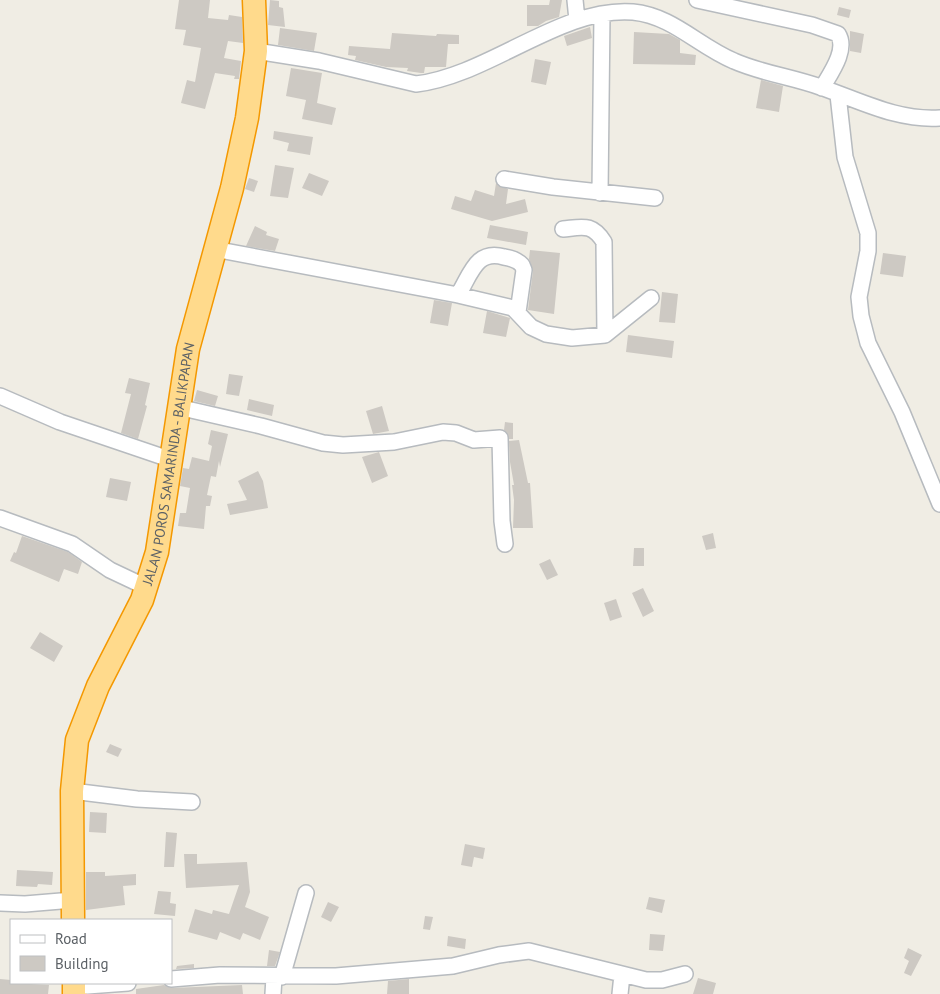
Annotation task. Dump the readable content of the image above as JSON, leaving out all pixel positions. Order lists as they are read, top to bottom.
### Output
{
  "streets": {
    "highway": ["JALAN POROS SAMARINDA - BALIKPAPAN"]
  },
  "legend": ["Road", "Building"]
}
